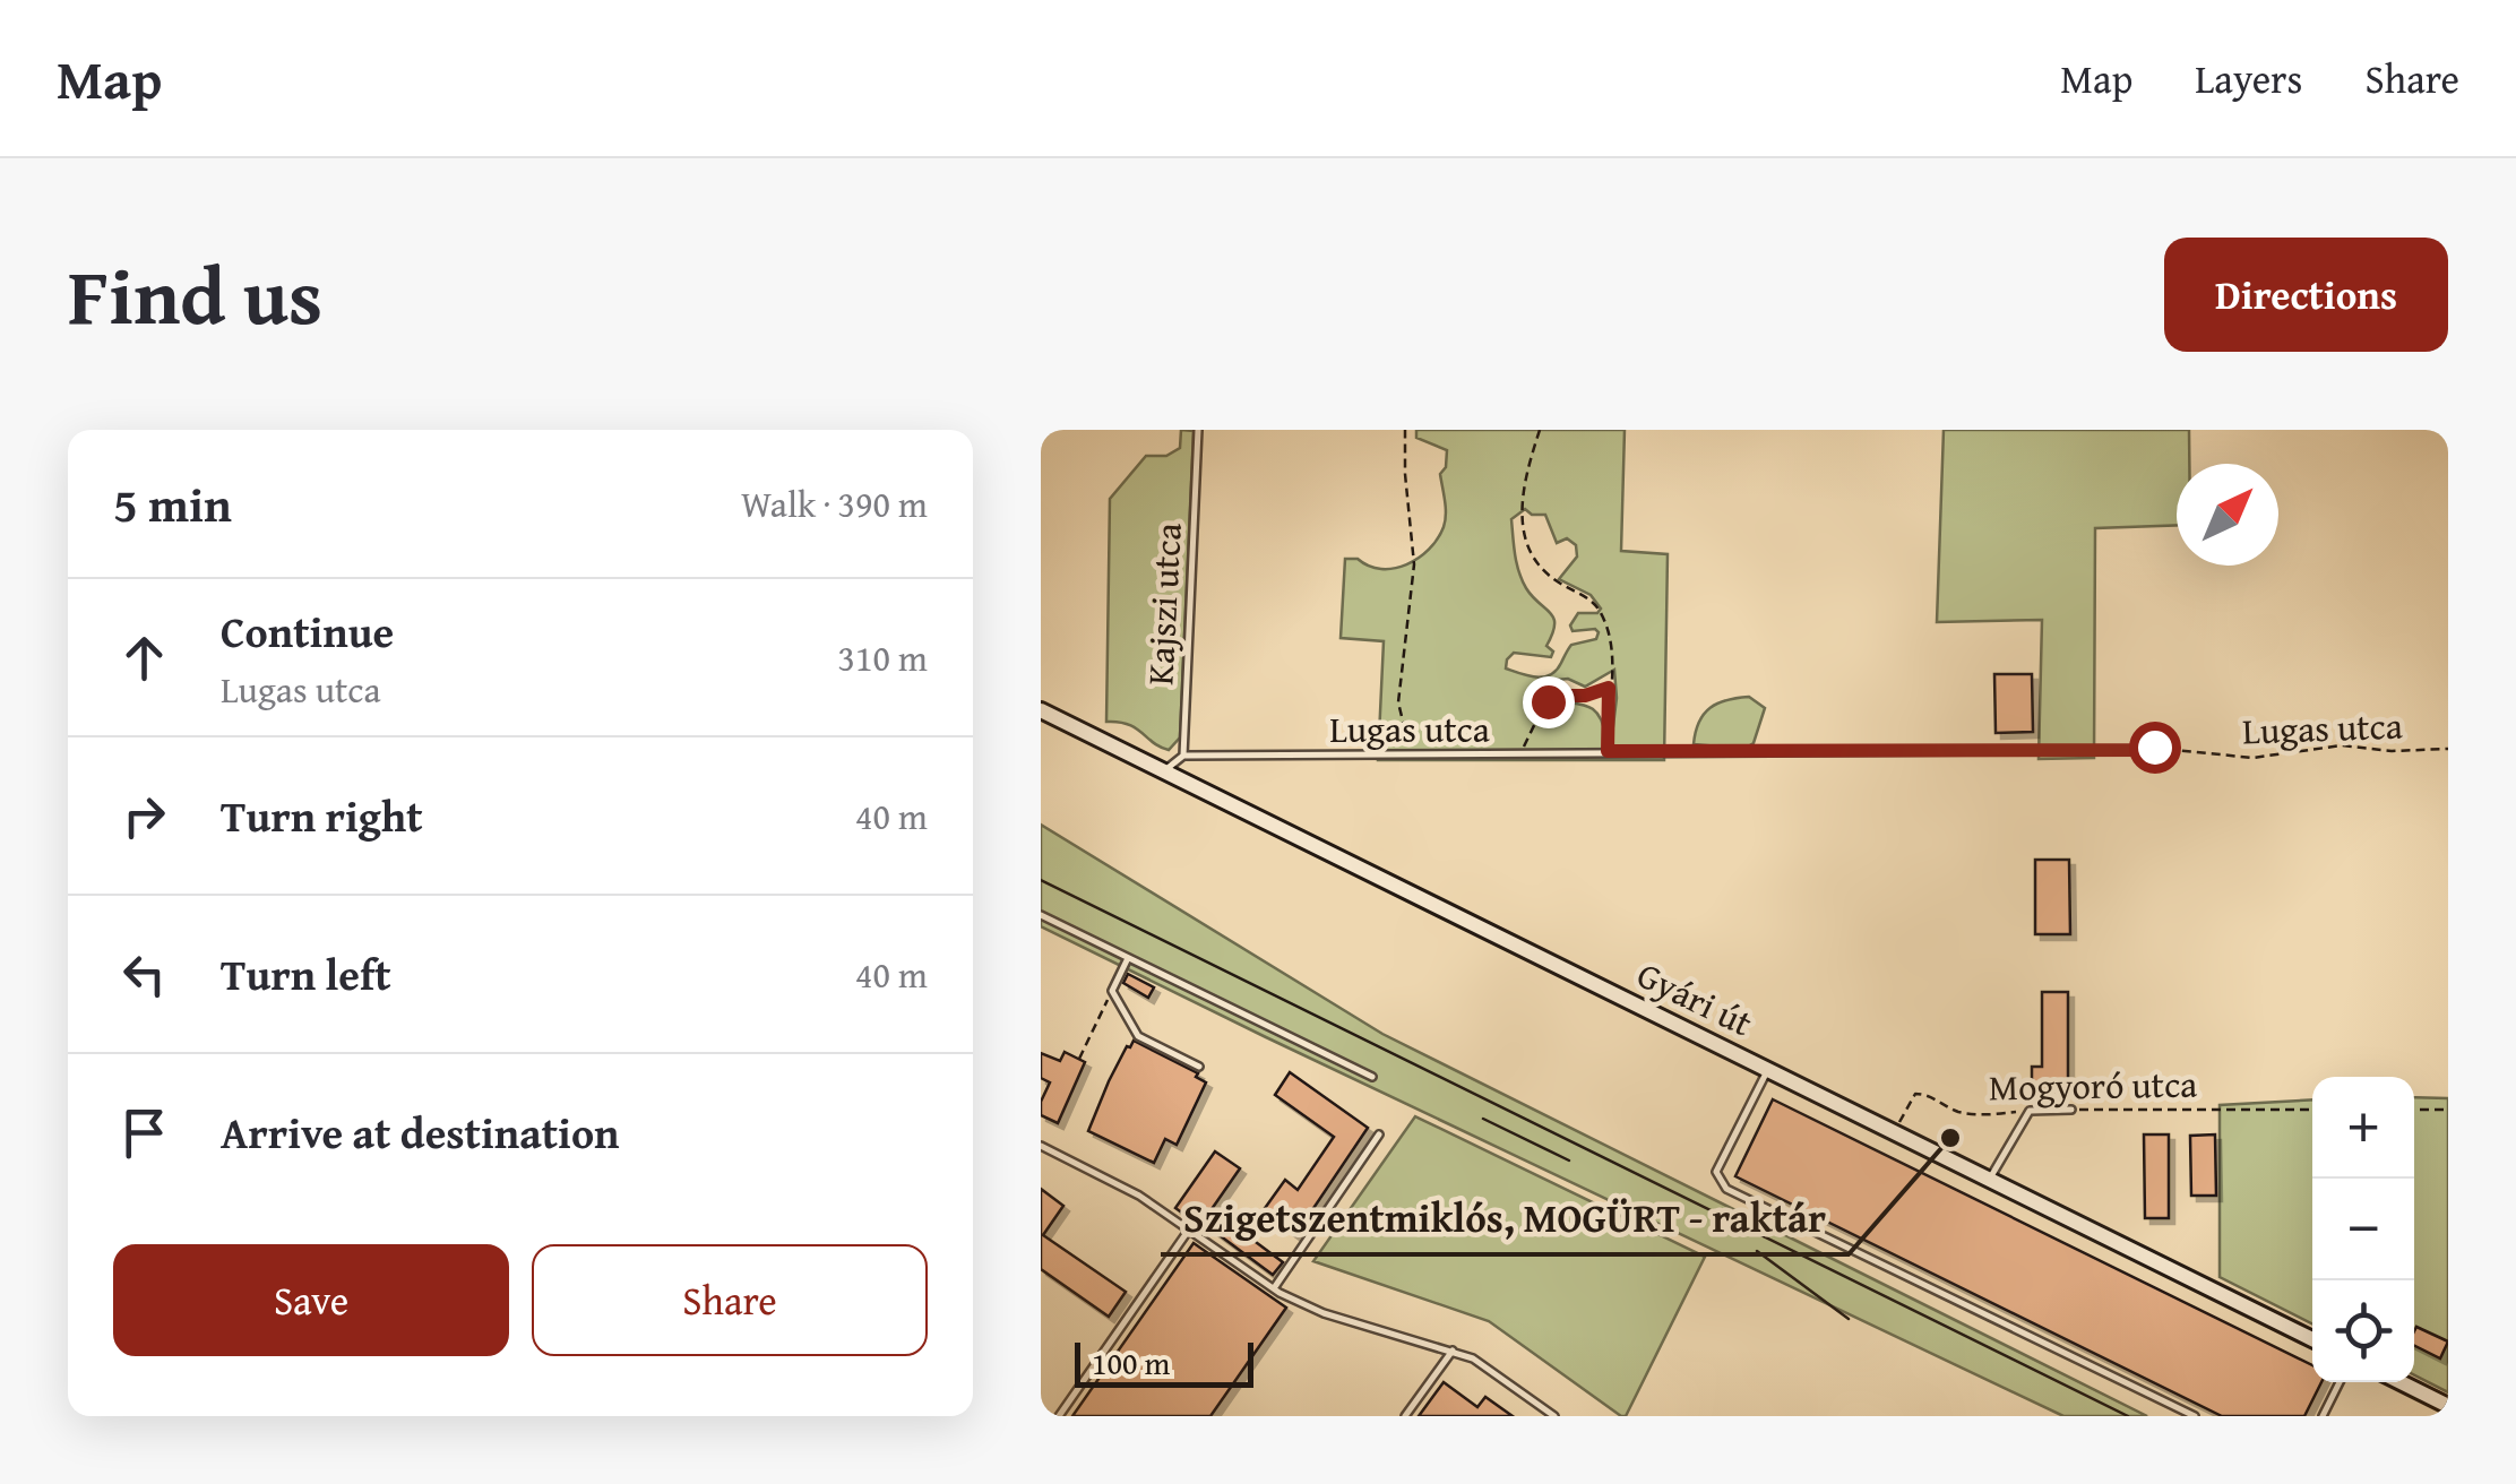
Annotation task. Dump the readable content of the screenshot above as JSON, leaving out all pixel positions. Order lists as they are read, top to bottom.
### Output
{
  "streets": {
    "street": ["Gyári út"],
    "lane": ["Kajszi utca", "Lugas utca", "Mogyoró utca"]
  },
  "crossings": [
    ["Kajszi utca", "Lugas utca"],
    ["Gyári út", "Mogyoró utca"]
  ],
  "places": ["Szigetszentmiklós, MOGÜRT - raktár"],
  "scale_bar": "100 m",
  "north": "top right",
  "page": {
    "header": "Map",
    "nav": ["Map", "Layers", "Share"],
    "title": "Find us",
    "buttons": [
      "Directions",
      ["Save", "Share"]
    ],
    "heading": ["5 min", "Walk · 390 m"],
    "list": [
      ["Continue", "Lugas utca", "310 m"],
      ["Turn right", "40 m"],
      ["Turn left", "40 m"],
      "Arrive at destination"
    ],
    "map_buttons": ["+", "−"],
    "scale": "100 m"
  }
}
